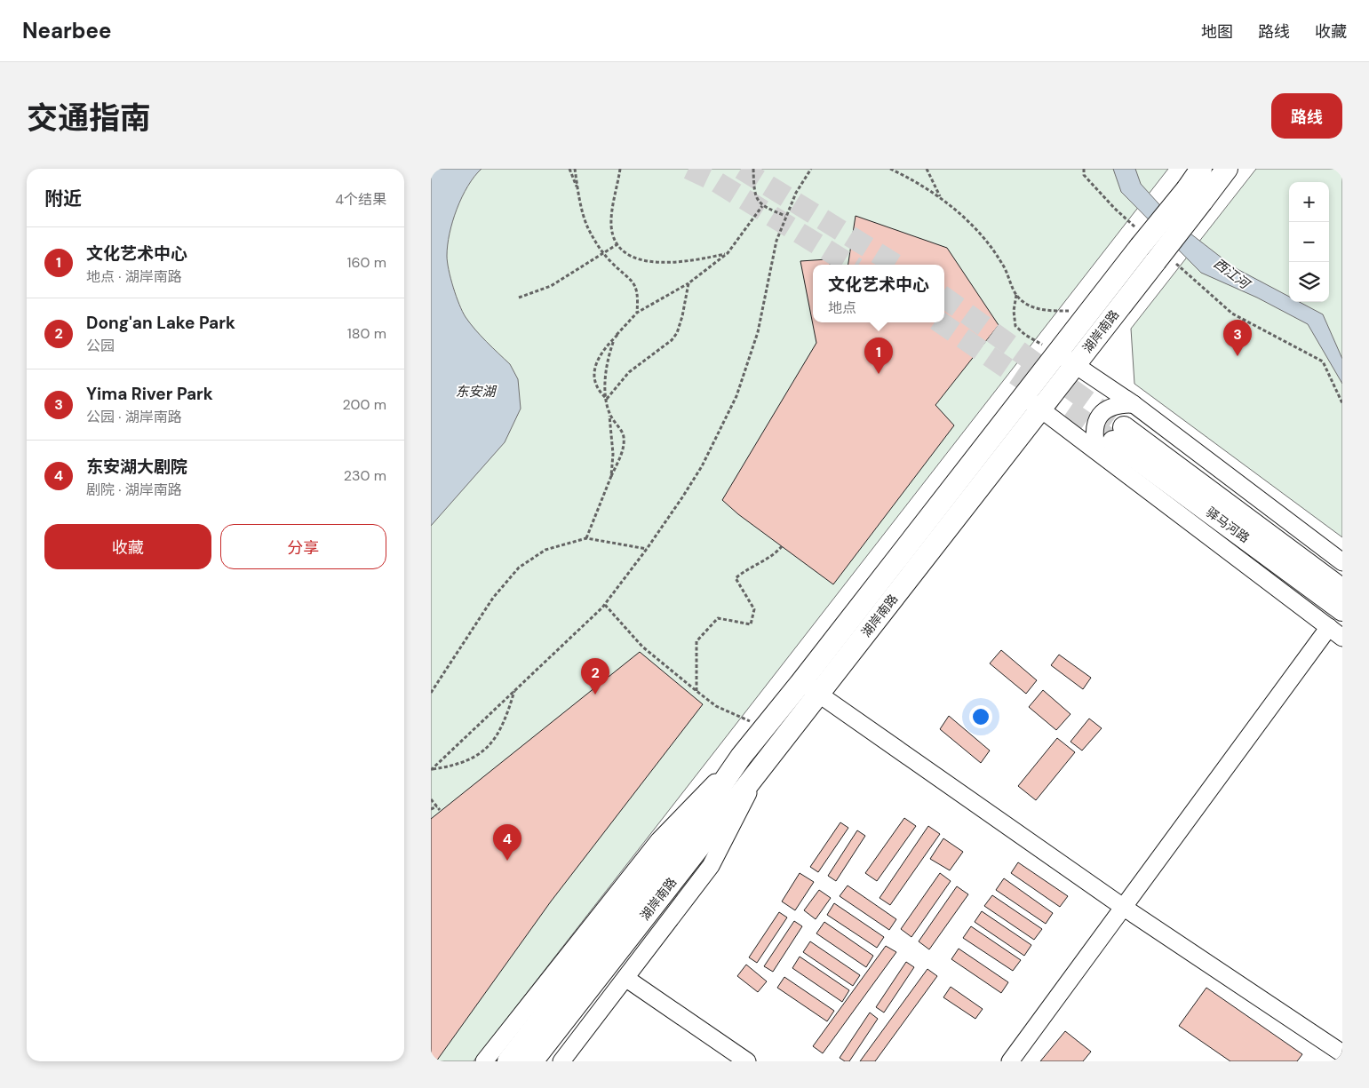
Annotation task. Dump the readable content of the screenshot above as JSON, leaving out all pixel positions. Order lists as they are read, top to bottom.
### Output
{
  "streets": {
    "main road": ["湖岸南路", "驿马河路"]
  },
  "water": ["西江河", "东安湖"],
  "page": {
    "header": "Nearbee",
    "nav": ["地图", "路线", "收藏"],
    "title": "交通指南",
    "buttons": [
      "路线",
      ["收藏", "分享"]
    ],
    "heading": ["附近", "4个结果"],
    "map_buttons": ["+", "−"],
    "list": [
      {
        "mark": "1",
        "name": "文化艺术中心",
        "note": "地点 · 湖岸南路",
        "value": "160 m"
      },
      {
        "mark": "2",
        "name": "Dong'an Lake Park",
        "note": "公园",
        "value": "180 m"
      },
      {
        "mark": "3",
        "name": "Yima River Park",
        "note": "公园 · 湖岸南路",
        "value": "200 m"
      },
      {
        "mark": "4",
        "name": "东安湖大剧院",
        "note": "剧院 · 湖岸南路",
        "value": "230 m"
      }
    ],
    "popup": ["文化艺术中心", "地点"],
    "pins": [
      "3",
      "1",
      "2",
      "4"
    ]
  }
}
